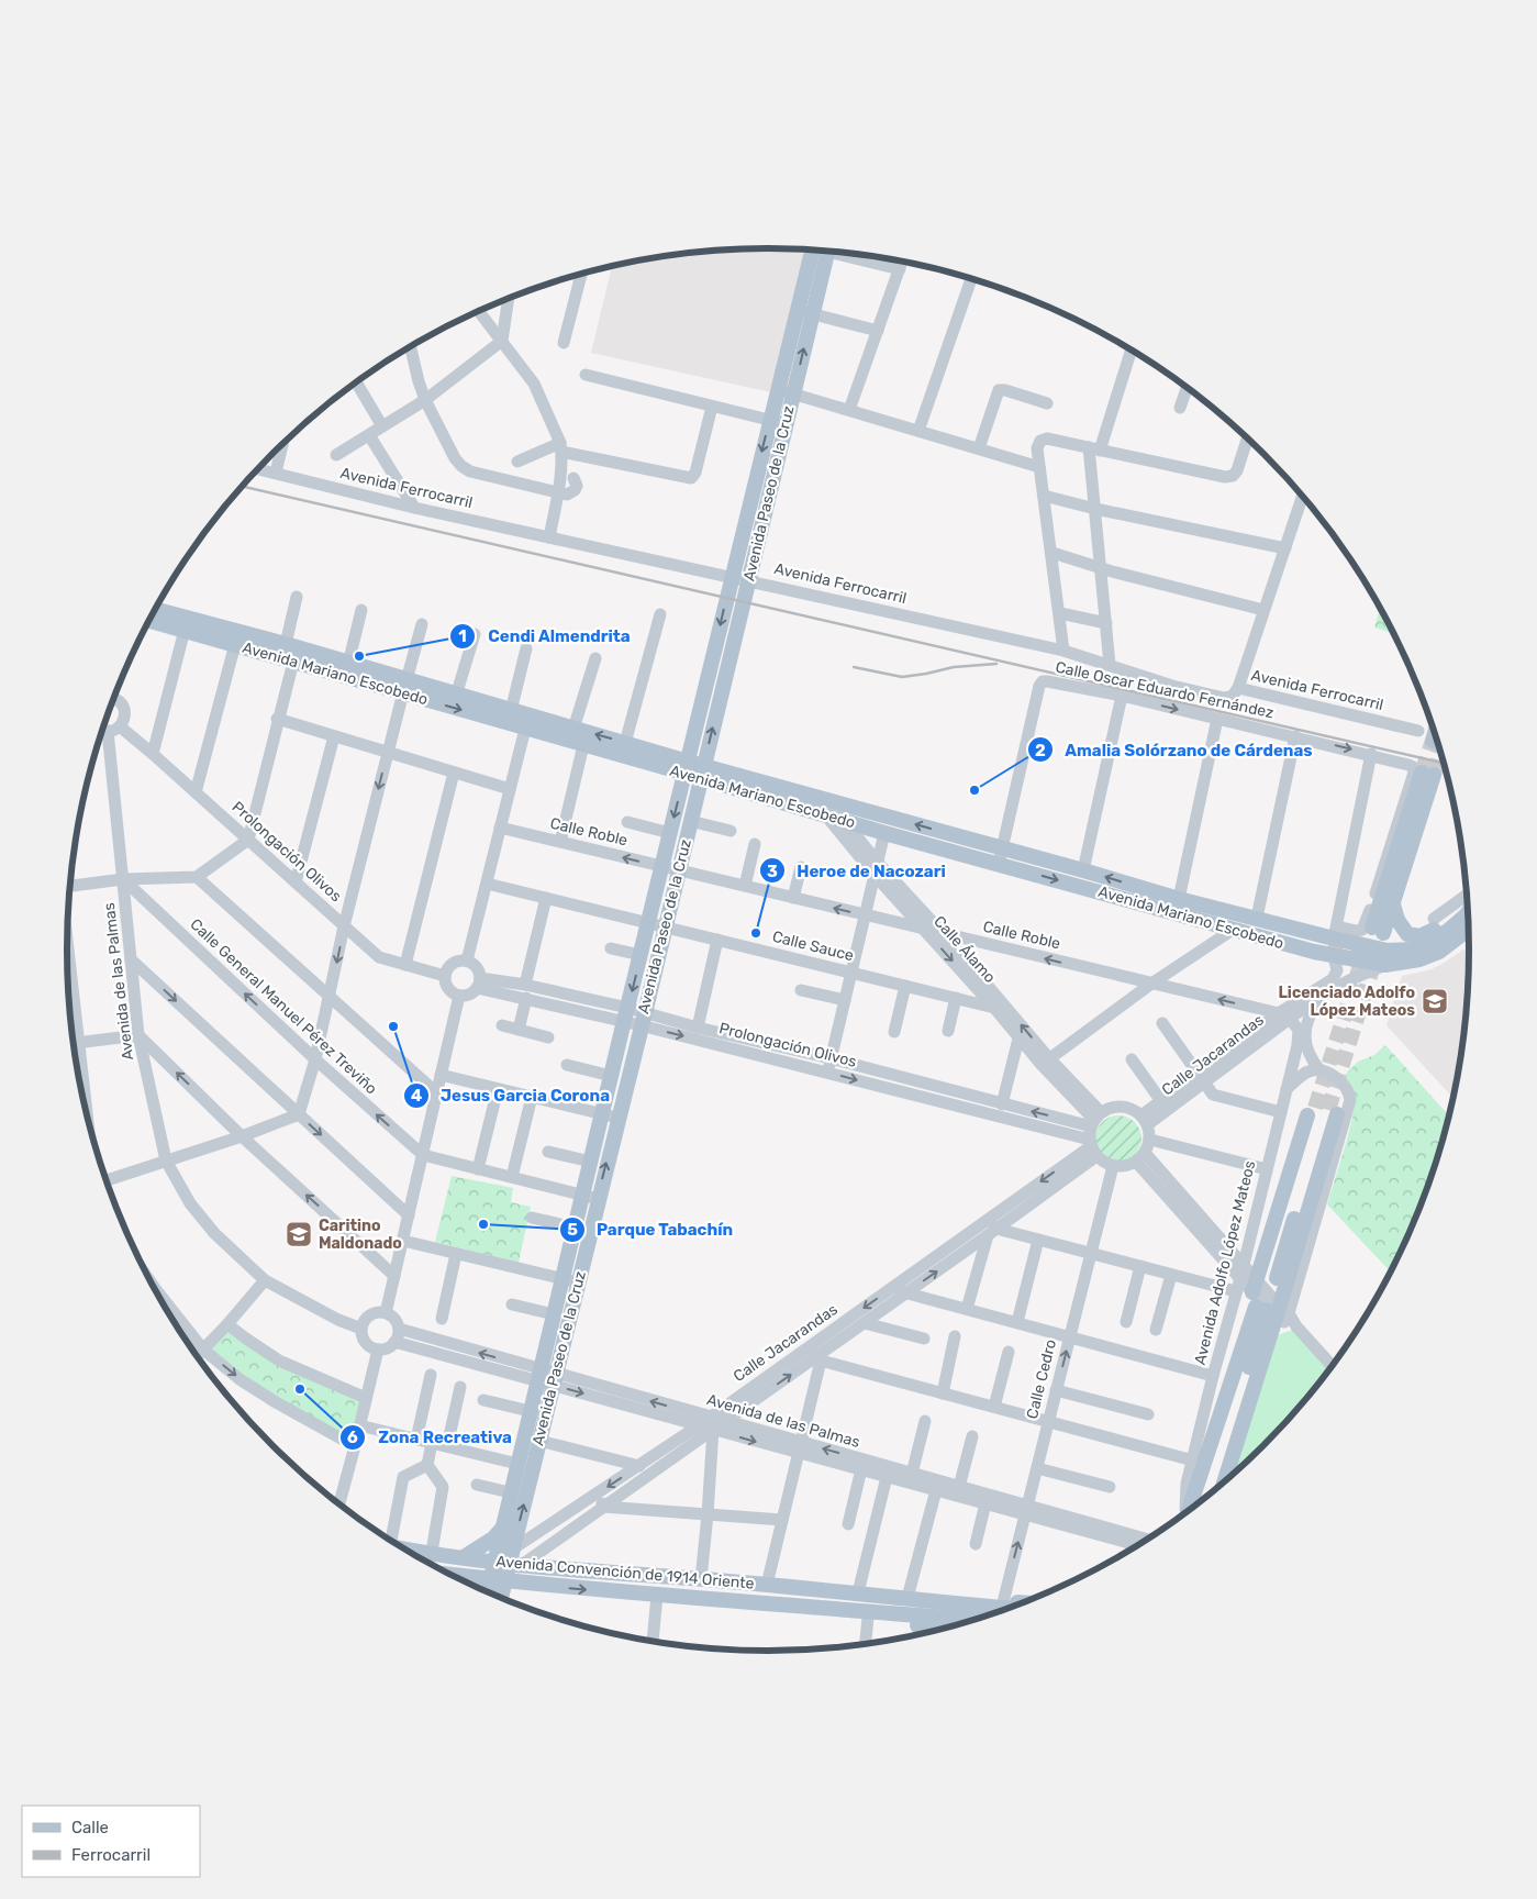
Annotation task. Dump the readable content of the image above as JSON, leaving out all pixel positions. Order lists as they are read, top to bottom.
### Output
{
  "streets": {
    "main road": ["Avenida Paseo de la Cruz", "Avenida Mariano Escobedo", "Avenida Convención de 1914 Oriente"],
    "street": [
      "Avenida Ferrocarril",
      "Calle Oscar Eduardo Fernández",
      "Calle Roble",
      "Prolongación Olivos",
      "Calle Sauce",
      "Calle Álamo",
      "Avenida de las Palmas",
      "Calle General Manuel Pérez Treviño",
      "Calle Jacarandas",
      "Avenida Adolfo López Mateos",
      "Calle Cedro"
    ]
  },
  "crossings": [
    ["Avenida Ferrocarril", "Avenida Paseo de la Cruz"],
    ["Avenida Paseo de la Cruz", "Avenida Mariano Escobedo"],
    ["Avenida Paseo de la Cruz", "Calle Roble"],
    ["Avenida Paseo de la Cruz", "Prolongación Olivos"],
    ["Avenida Paseo de la Cruz", "Calle Sauce"],
    ["Avenida Paseo de la Cruz", "Avenida de las Palmas"],
    ["Avenida Paseo de la Cruz", "Calle Jacarandas"],
    ["Avenida Paseo de la Cruz", "Avenida Convención de 1914 Oriente"],
    ["Avenida Mariano Escobedo", "Calle Oscar Eduardo Fernández"],
    ["Avenida Mariano Escobedo", "Calle Álamo"],
    ["Avenida Mariano Escobedo", "Calle Jacarandas"],
    ["Calle Oscar Eduardo Fernández", "Calle Jacarandas"],
    ["Calle Roble", "Calle Álamo"],
    ["Calle Roble", "Calle Jacarandas"],
    ["Calle Roble", "Avenida Adolfo López Mateos"],
    ["Prolongación Olivos", "Calle Álamo"],
    ["Prolongación Olivos", "Avenida de las Palmas"],
    ["Prolongación Olivos", "Calle Jacarandas"],
    ["Prolongación Olivos", "Calle Cedro"],
    ["Calle Sauce", "Calle Álamo"],
    ["Calle Álamo", "Calle Jacarandas"],
    ["Calle Álamo", "Calle Cedro"],
    ["Avenida de las Palmas", "Calle General Manuel Pérez Treviño"],
    ["Avenida de las Palmas", "Calle Jacarandas"],
    ["Avenida de las Palmas", "Calle Cedro"],
    ["Calle Jacarandas", "Avenida Adolfo López Mateos"],
    ["Calle Jacarandas", "Calle Cedro"],
    ["Calle Jacarandas", "Avenida Convención de 1914 Oriente"],
    ["Calle Cedro", "Avenida Convención de 1914 Oriente"]
  ],
  "places": {
    "other": [
      "Cendi Almendrita",
      "Amalia Solórzano de Cárdenas",
      "Heroe de Nacozari",
      "Jesus Garcia Corona",
      "Parque Tabachín",
      "Zona Recreativa"
    ],
    "school or university": ["Licenciado Adolfo López Mateos", "Caritino Maldonado"]
  },
  "legend": ["Calle", "Ferrocarril"]
}
